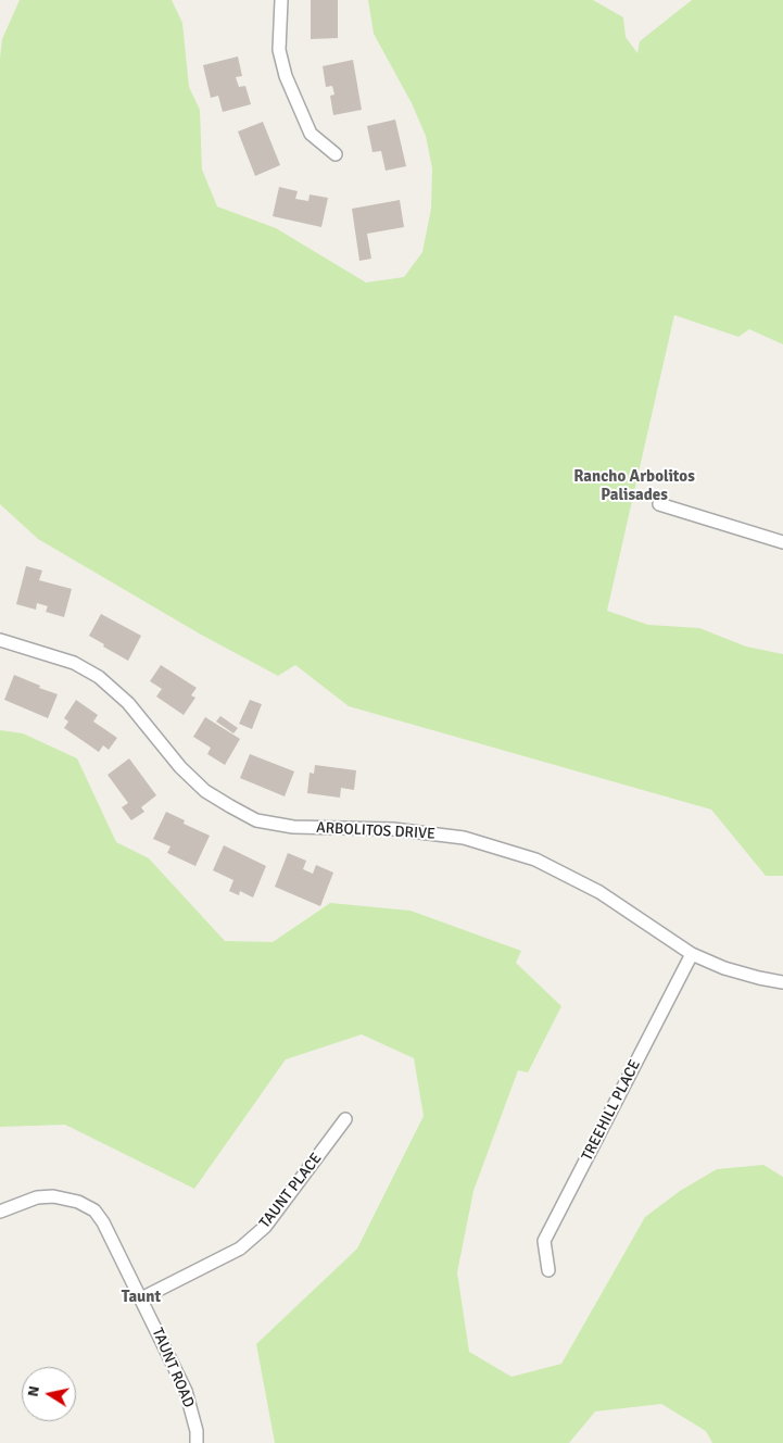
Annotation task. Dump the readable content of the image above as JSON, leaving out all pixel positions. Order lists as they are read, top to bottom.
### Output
{
  "streets": {
    "street": [
      "ARBOLITOS DRIVE",
      "TREEHILL PLACE",
      "TAUNT PLACE",
      "TAUNT ROAD"
    ]
  },
  "crossings": [
    ["ARBOLITOS DRIVE", "TREEHILL PLACE"],
    ["TAUNT PLACE", "TAUNT ROAD"]
  ],
  "districts": ["Rancho Arbolitos Palisades", "Taunt"],
  "north": "left"
}
